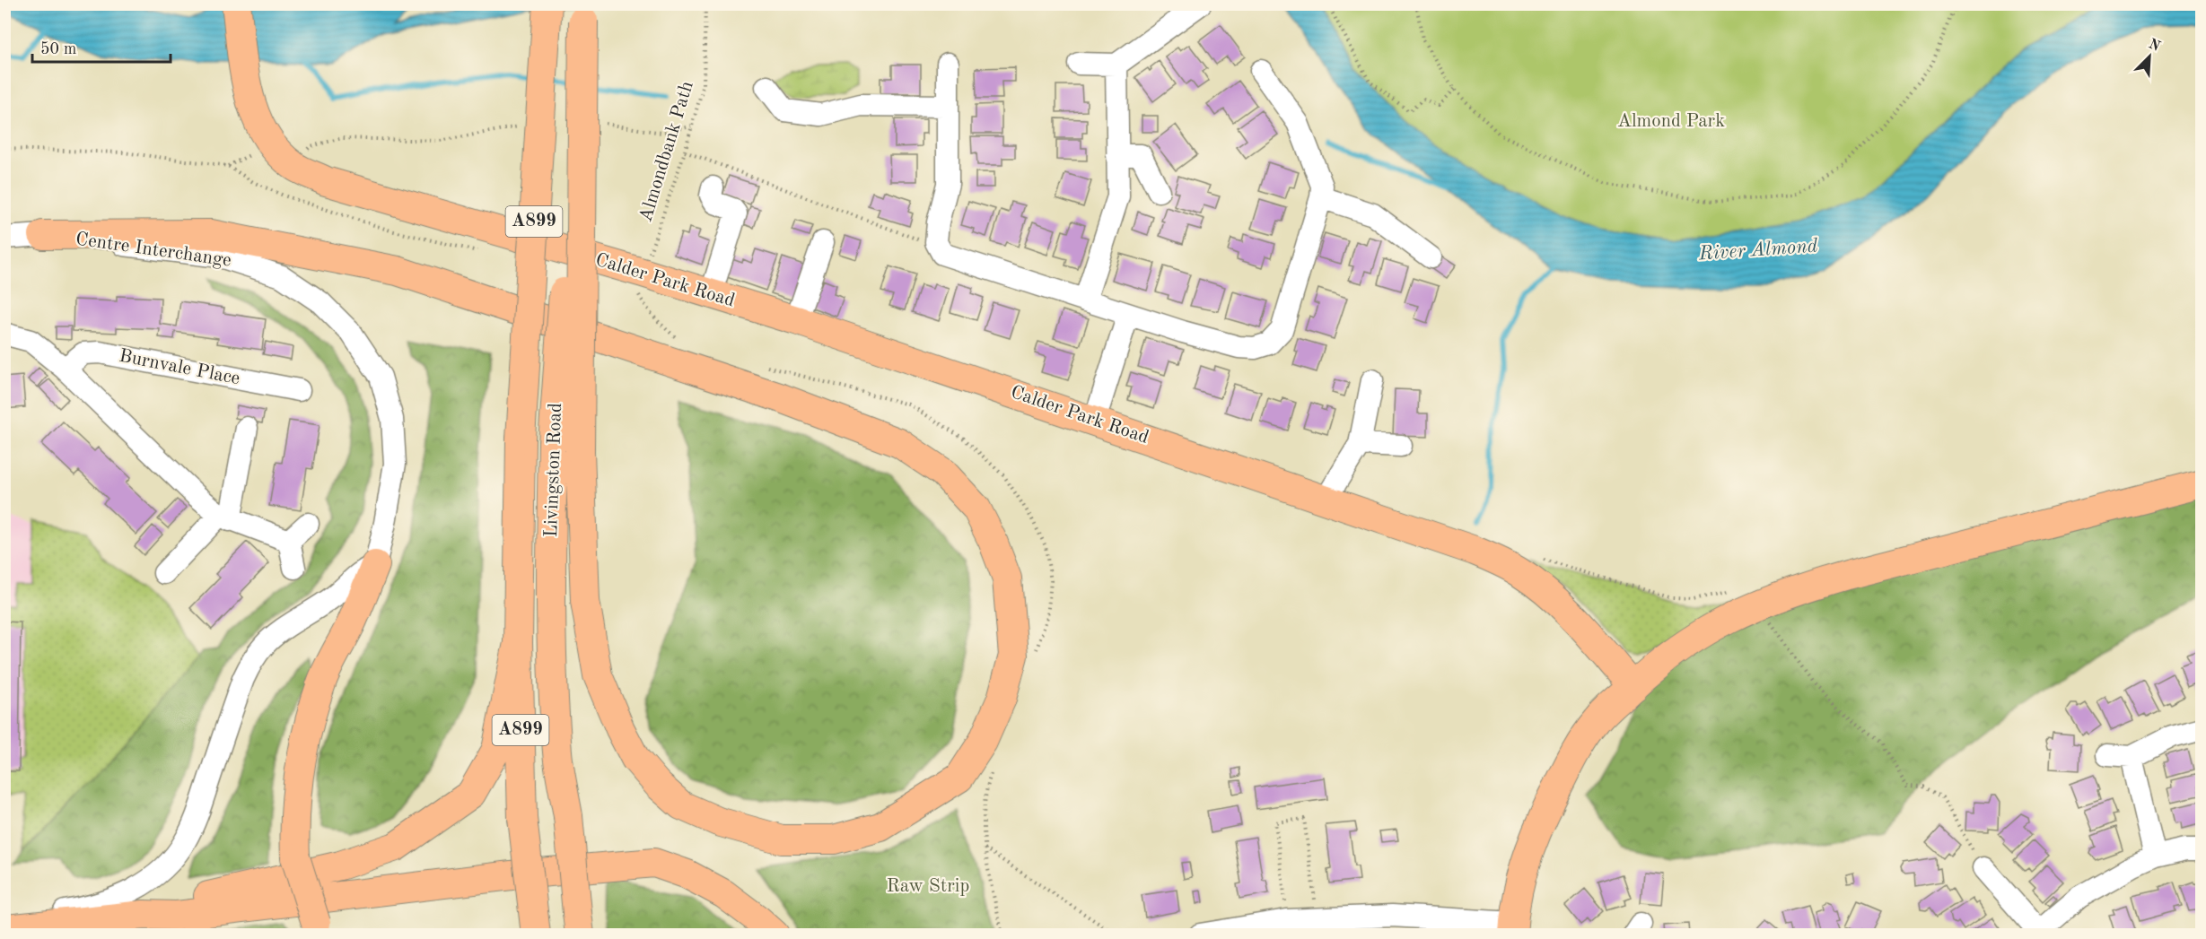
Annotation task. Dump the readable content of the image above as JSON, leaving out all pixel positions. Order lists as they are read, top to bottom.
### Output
{
  "streets": {
    "main road": ["A899", "Calder Park Road", "Livingston Road"],
    "street": ["Centre Interchange", "Burnvale Place"],
    "path": ["Almondbank Path"]
  },
  "crossings": [
    ["Almondbank Path", "Calder Park Road"]
  ],
  "water": ["River Almond"],
  "parks": ["Almond Park", "Raw Strip"],
  "scale_bar": "50 m",
  "north": "top right"
}
